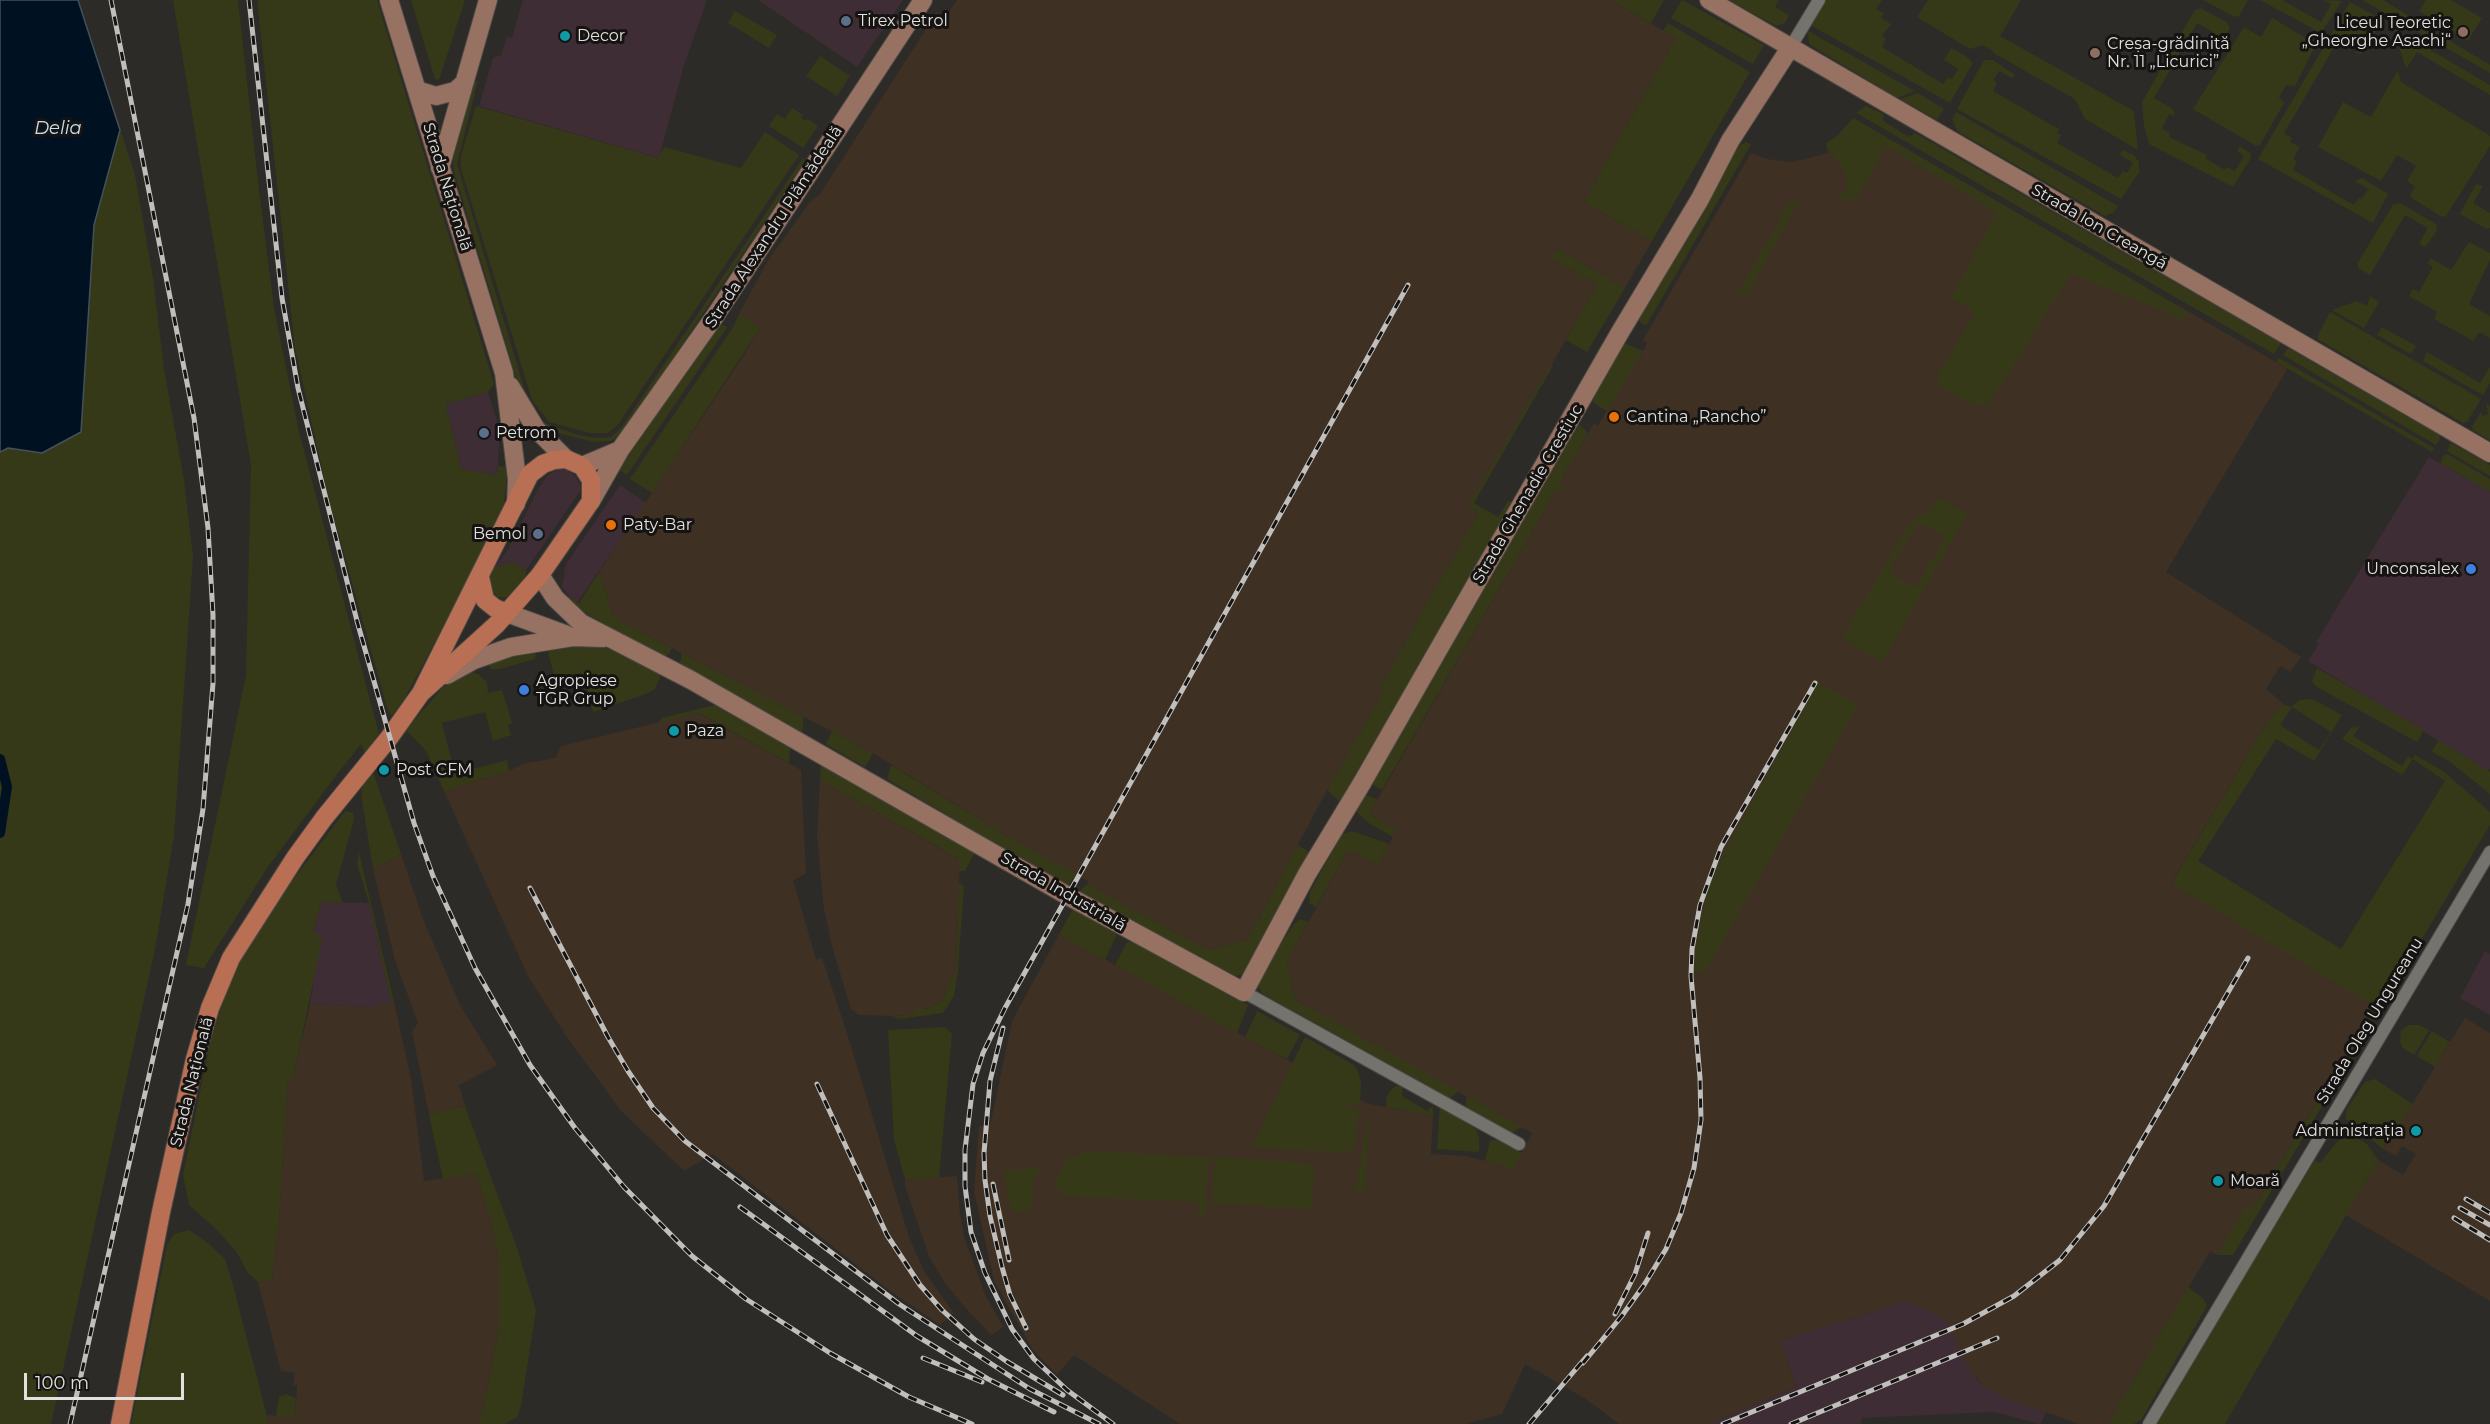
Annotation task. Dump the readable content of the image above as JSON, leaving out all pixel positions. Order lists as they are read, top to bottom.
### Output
{
  "streets": {
    "main road": ["Strada Națională"],
    "street": [
      "Strada Alexandru Plămădeală",
      "Strada Ion Creangă",
      "Strada Ghenadie Crestiuc",
      "Strada Industrială",
      "Strada Oleg Ungureanu"
    ]
  },
  "crossings": [
    ["Strada Națională", "Strada Alexandru Plămădeală"],
    ["Strada Națională", "Strada Industrială"],
    ["Strada Ion Creangă", "Strada Ghenadie Crestiuc"],
    ["Strada Ghenadie Crestiuc", "Strada Industrială"]
  ],
  "water": ["Delia"],
  "places": [
    "Tirex Petrol",
    "Liceul Teoretic „Gheorghe Asachi“",
    "Decor",
    "Creșa-grădiniță Nr. 11 „Licurici”",
    "Cantina „Rancho”",
    "Petrom",
    "Paty-Bar",
    "Bemol",
    "Unconsalex",
    "Agropiese TGR Grup",
    "Paza",
    "Post CFM",
    "Administrația",
    "Moară"
  ],
  "scale_bar": "100 m"
}
